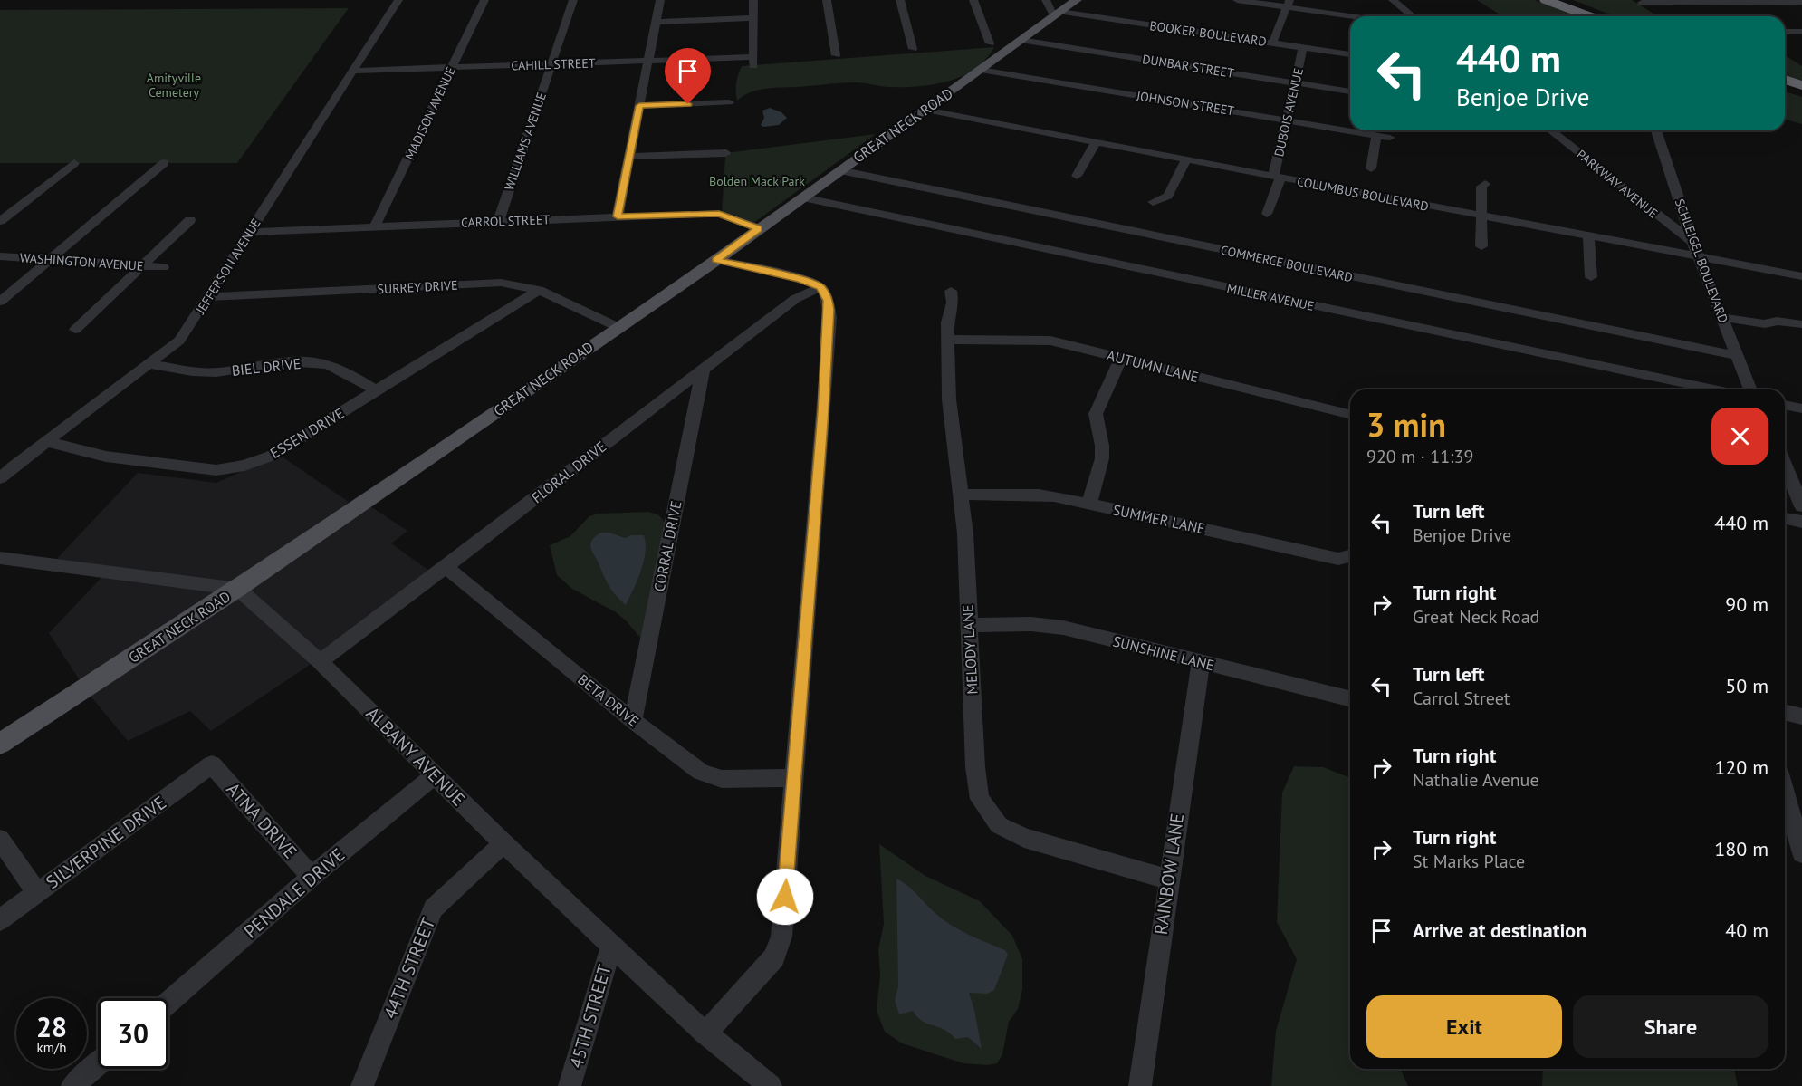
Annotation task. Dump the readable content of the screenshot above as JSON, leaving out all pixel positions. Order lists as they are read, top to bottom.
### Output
{
  "streets": {
    "main road": ["GREAT NECK ROAD"],
    "street": [
      "BOOKER BOULEVARD",
      "CAHILL STREET",
      "DUNBAR STREET",
      "JOHNSON STREET",
      "DUBOIS AVENUE",
      "MADISON AVENUE",
      "WILLIAMS AVENUE",
      "PARKWAY AVENUE",
      "COLUMBUS BOULEVARD",
      "CARROL STREET",
      "SCHLEIGEL BOULEVARD",
      "WASHINGTON AVENUE",
      "COMMERCE BOULEVARD",
      "JEFFERSON AVENUE",
      "SURREY DRIVE",
      "MILLER AVENUE",
      "AUTUMN LANE",
      "BIEL DRIVE",
      "ESSEN DRIVE",
      "FLORAL DRIVE",
      "SUMMER LANE",
      "CORRAL DRIVE",
      "MELODY LANE",
      "SUNSHINE LANE",
      "BETA DRIVE",
      "ALBANY AVENUE",
      "ATNA DRIVE",
      "SILVERPINE DRIVE",
      "RAINBOW LANE",
      "PENDALE DRIVE",
      "44TH STREET",
      "45TH STREET"
    ]
  },
  "crossings": [
    ["BOOKER BOULEVARD", "DUBOIS AVENUE"],
    ["BOOKER BOULEVARD", "GREAT NECK ROAD"],
    ["CAHILL STREET", "MADISON AVENUE"],
    ["CAHILL STREET", "WILLIAMS AVENUE"],
    ["CAHILL STREET", "JEFFERSON AVENUE"],
    ["DUNBAR STREET", "DUBOIS AVENUE"],
    ["DUNBAR STREET", "GREAT NECK ROAD"],
    ["JOHNSON STREET", "DUBOIS AVENUE"],
    ["JOHNSON STREET", "GREAT NECK ROAD"],
    ["DUBOIS AVENUE", "COLUMBUS BOULEVARD"],
    ["MADISON AVENUE", "CARROL STREET"],
    ["GREAT NECK ROAD", "COLUMBUS BOULEVARD"],
    ["GREAT NECK ROAD", "CARROL STREET"],
    ["GREAT NECK ROAD", "COMMERCE BOULEVARD"],
    ["GREAT NECK ROAD", "SURREY DRIVE"],
    ["GREAT NECK ROAD", "MILLER AVENUE"],
    ["GREAT NECK ROAD", "ALBANY AVENUE"],
    ["WILLIAMS AVENUE", "CARROL STREET"],
    ["PARKWAY AVENUE", "SCHLEIGEL BOULEVARD"],
    ["COLUMBUS BOULEVARD", "SCHLEIGEL BOULEVARD"],
    ["CARROL STREET", "JEFFERSON AVENUE"],
    ["SCHLEIGEL BOULEVARD", "COMMERCE BOULEVARD"],
    ["JEFFERSON AVENUE", "SURREY DRIVE"],
    ["JEFFERSON AVENUE", "BIEL DRIVE"],
    ["JEFFERSON AVENUE", "ESSEN DRIVE"],
    ["SURREY DRIVE", "ESSEN DRIVE"],
    ["AUTUMN LANE", "MELODY LANE"],
    ["BIEL DRIVE", "ESSEN DRIVE"],
    ["FLORAL DRIVE", "CORRAL DRIVE"],
    ["FLORAL DRIVE", "BETA DRIVE"],
    ["FLORAL DRIVE", "ALBANY AVENUE"],
    ["SUMMER LANE", "MELODY LANE"],
    ["CORRAL DRIVE", "BETA DRIVE"],
    ["MELODY LANE", "SUNSHINE LANE"],
    ["MELODY LANE", "RAINBOW LANE"],
    ["SUNSHINE LANE", "RAINBOW LANE"],
    ["ALBANY AVENUE", "PENDALE DRIVE"],
    ["ALBANY AVENUE", "44TH STREET"],
    ["ALBANY AVENUE", "45TH STREET"],
    ["ATNA DRIVE", "SILVERPINE DRIVE"],
    ["ATNA DRIVE", "PENDALE DRIVE"]
  ],
  "parks": ["Amityville Cemetery", "Bolden Mack Park"],
  "page": {
    "turn": ["440 m", "Benjoe Drive"],
    "heading": ["3 min", "920 m · 11:39"],
    "list": [
      {
        "name": "Turn left",
        "note": "Benjoe Drive",
        "value": "440 m"
      },
      {
        "name": "Turn right",
        "note": "Great Neck Road",
        "value": "90 m"
      },
      {
        "name": "Turn left",
        "note": "Carrol Street",
        "value": "50 m"
      },
      {
        "name": "Turn right",
        "note": "Nathalie Avenue",
        "value": "120 m"
      },
      {
        "name": "Turn right",
        "note": "St Marks Place",
        "value": "180 m"
      },
      {
        "name": "Arrive at destination",
        "value": "40 m"
      }
    ],
    "buttons": ["Exit", "Share"],
    "speed": "28 km/h",
    "limit": "30"
  }
}
